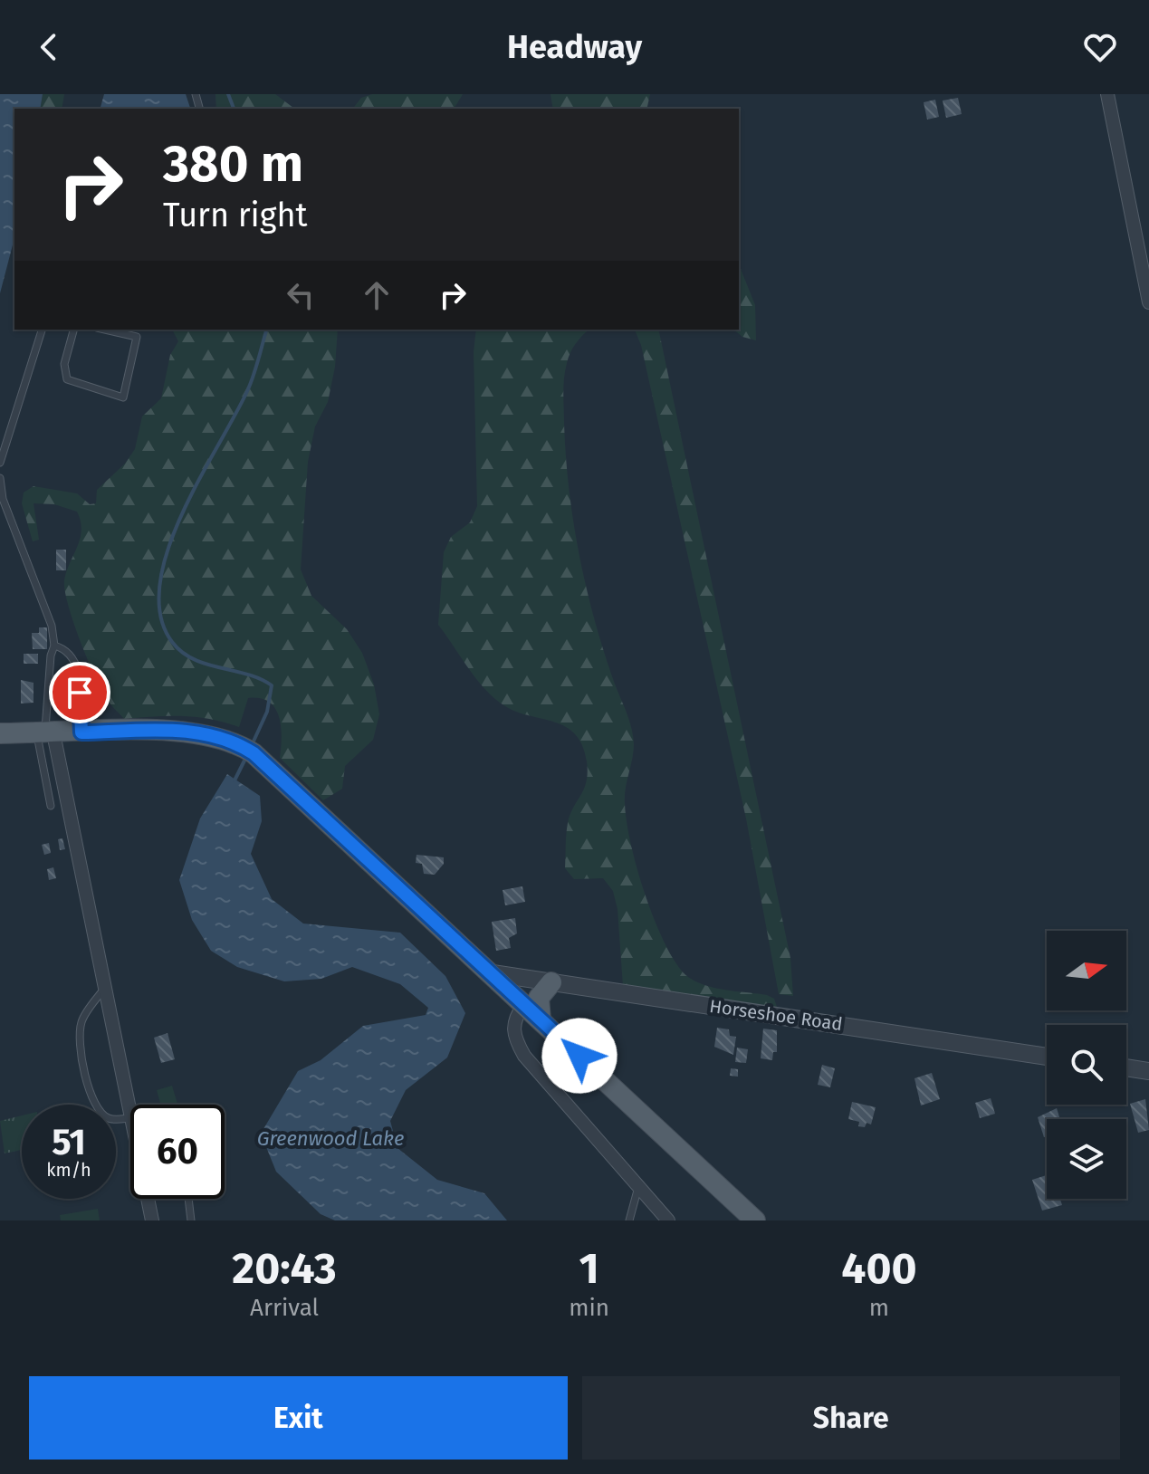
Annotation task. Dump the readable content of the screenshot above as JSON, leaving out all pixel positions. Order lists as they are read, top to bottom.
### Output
{
  "streets": {
    "street": ["Horseshoe Road"]
  },
  "water": ["Greenwood Lake"],
  "north": "right",
  "page": {
    "header": "Headway",
    "turn": ["380 m", "Turn right"],
    "speed": "51 km/h",
    "limit": "60",
    "eta": [
      "20:43",
      "Arrival",
      "1",
      "min",
      "400",
      "m"
    ],
    "buttons": ["Exit", "Share"]
  }
}
